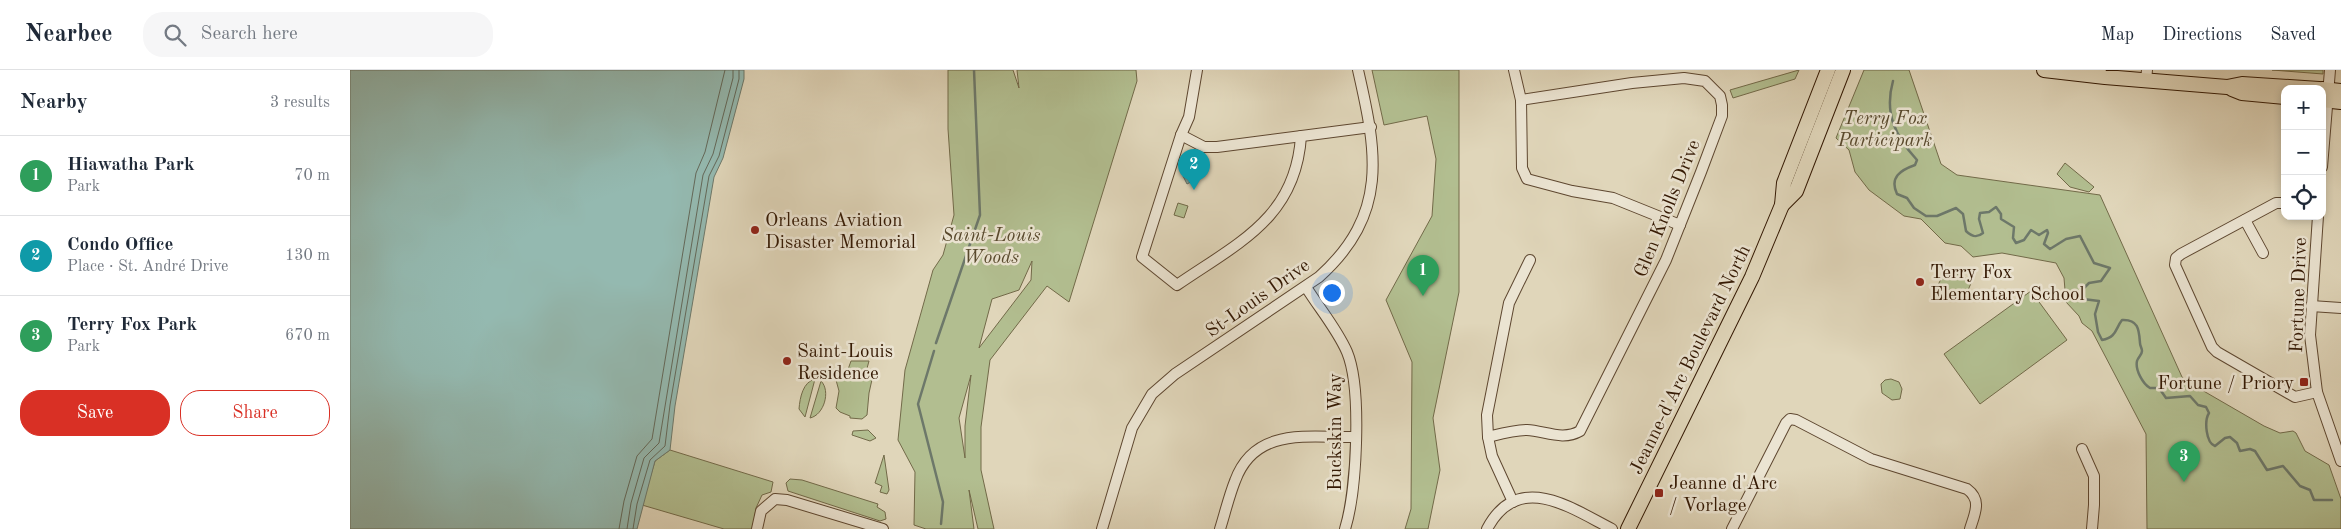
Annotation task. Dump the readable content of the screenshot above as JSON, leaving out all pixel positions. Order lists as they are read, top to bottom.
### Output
{
  "streets": {
    "main road": ["Jeanne-d'Arc Boulevard North"],
    "street": [
      "Glen Knolls Drive",
      "Fortune Drive",
      "St-Louis Drive",
      "Buckskin Way"
    ]
  },
  "crossings": [
    ["St-Louis Drive", "Buckskin Way"]
  ],
  "parks": ["Terry Fox Participark", "Saint-Louis Woods"],
  "places": {
    "other": ["Orleans Aviation Disaster Memorial", "Terry Fox Elementary School", "Saint-Louis Residence"],
    "transit": ["Fortune / Priory", "Jeanne d'Arc / Vorlage"]
  },
  "page": {
    "header": "Nearbee",
    "search": "Search here",
    "nav": ["Map", "Directions", "Saved"],
    "heading": ["Nearby", "3 results"],
    "map_buttons": ["+", "−"],
    "list": [
      {
        "mark": "1",
        "name": "Hiawatha Park",
        "note": "Park",
        "value": "70 m"
      },
      {
        "mark": "2",
        "name": "Condo Office",
        "note": "Place · St. André Drive",
        "value": "130 m"
      },
      {
        "mark": "3",
        "name": "Terry Fox Park",
        "note": "Park",
        "value": "670 m"
      }
    ],
    "pins": ["2", "1", "3"],
    "buttons": ["Save", "Share"]
  }
}
